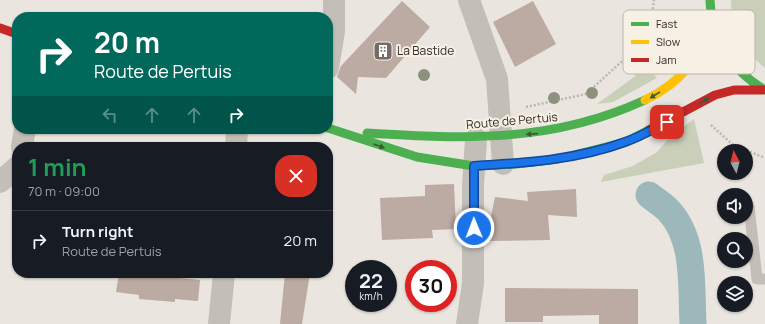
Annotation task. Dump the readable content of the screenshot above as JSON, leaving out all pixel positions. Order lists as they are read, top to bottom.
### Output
{
  "streets": {
    "main road": ["Route de Pertuis"]
  },
  "places": {
    "building": ["La Bastide"]
  },
  "legend": ["Fast", "Slow", "Jam"],
  "north": "top",
  "page": {
    "turn": ["20 m", "Route de Pertuis"],
    "heading": ["1 min", "70 m · 09:00"],
    "list": [
      {
        "name": "Turn right",
        "note": "Route de Pertuis",
        "value": "20 m"
      }
    ],
    "speed": "22 km/h",
    "limit": "30"
  }
}
